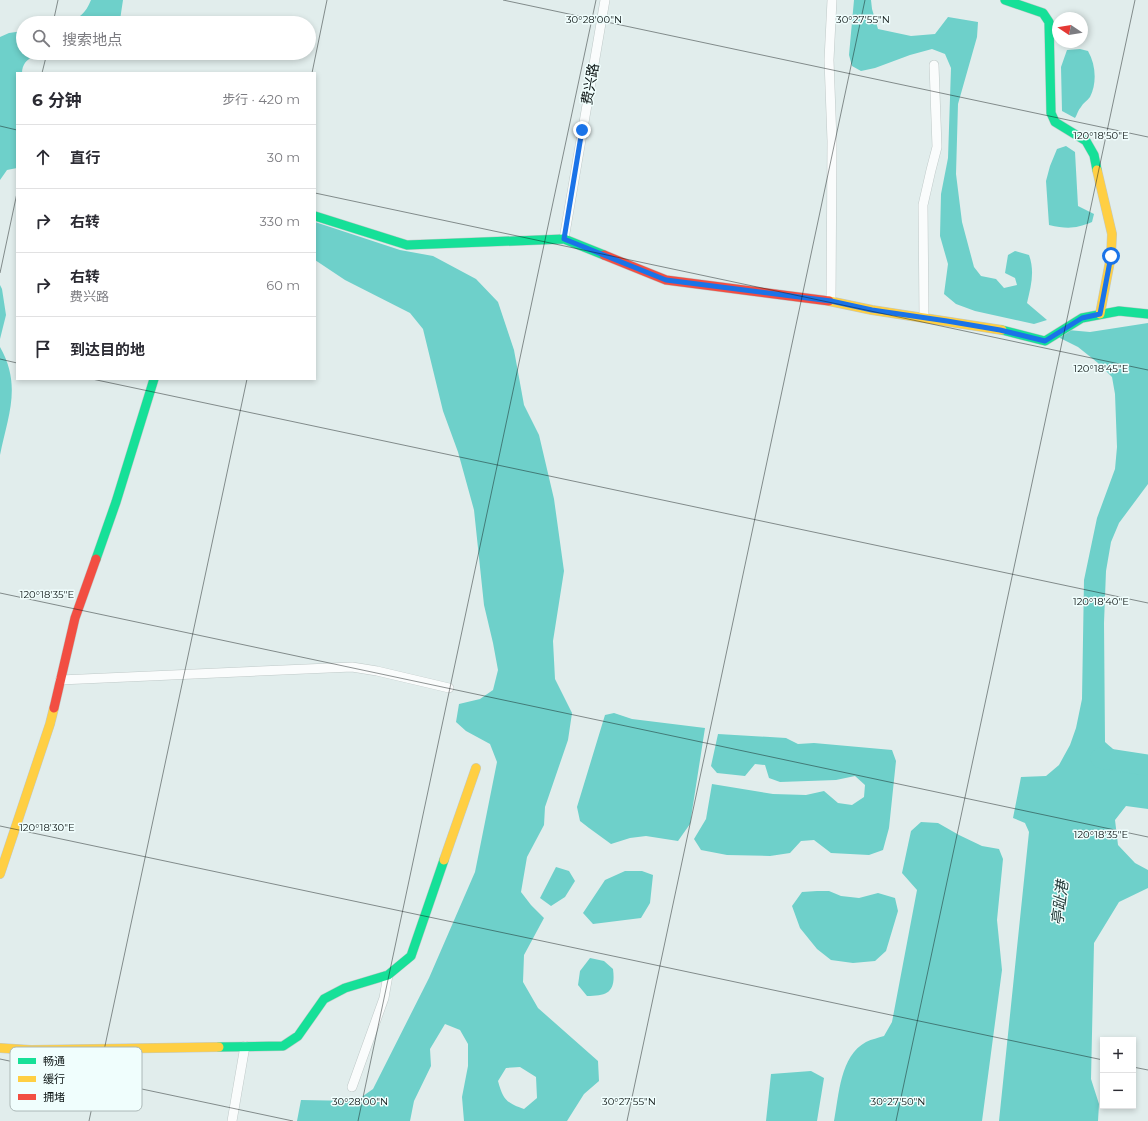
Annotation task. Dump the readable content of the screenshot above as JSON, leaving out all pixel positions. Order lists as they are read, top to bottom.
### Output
{
  "streets": {
    "street": ["费兴路"]
  },
  "water": ["亭趾港"],
  "legend": ["畅通", "缓行", "拥堵"],
  "north": "left",
  "page": {
    "search": "搜索地点",
    "heading": ["6 分钟", "步行 · 420 m"],
    "list": [
      ["直行", "30 m"],
      ["右转", "330 m"],
      ["右转", "费兴路", "60 m"],
      "到达目的地"
    ],
    "map_buttons": ["+", "−"]
  },
  "coordinates": [
    "30°28'00\"N",
    "30°27'55\"N",
    "120°18'50\"E",
    "120°18'45\"E",
    "120°18'35\"E",
    "120°18'40\"E",
    "120°18'30\"E",
    "30°27'50\"N"
  ]
}
